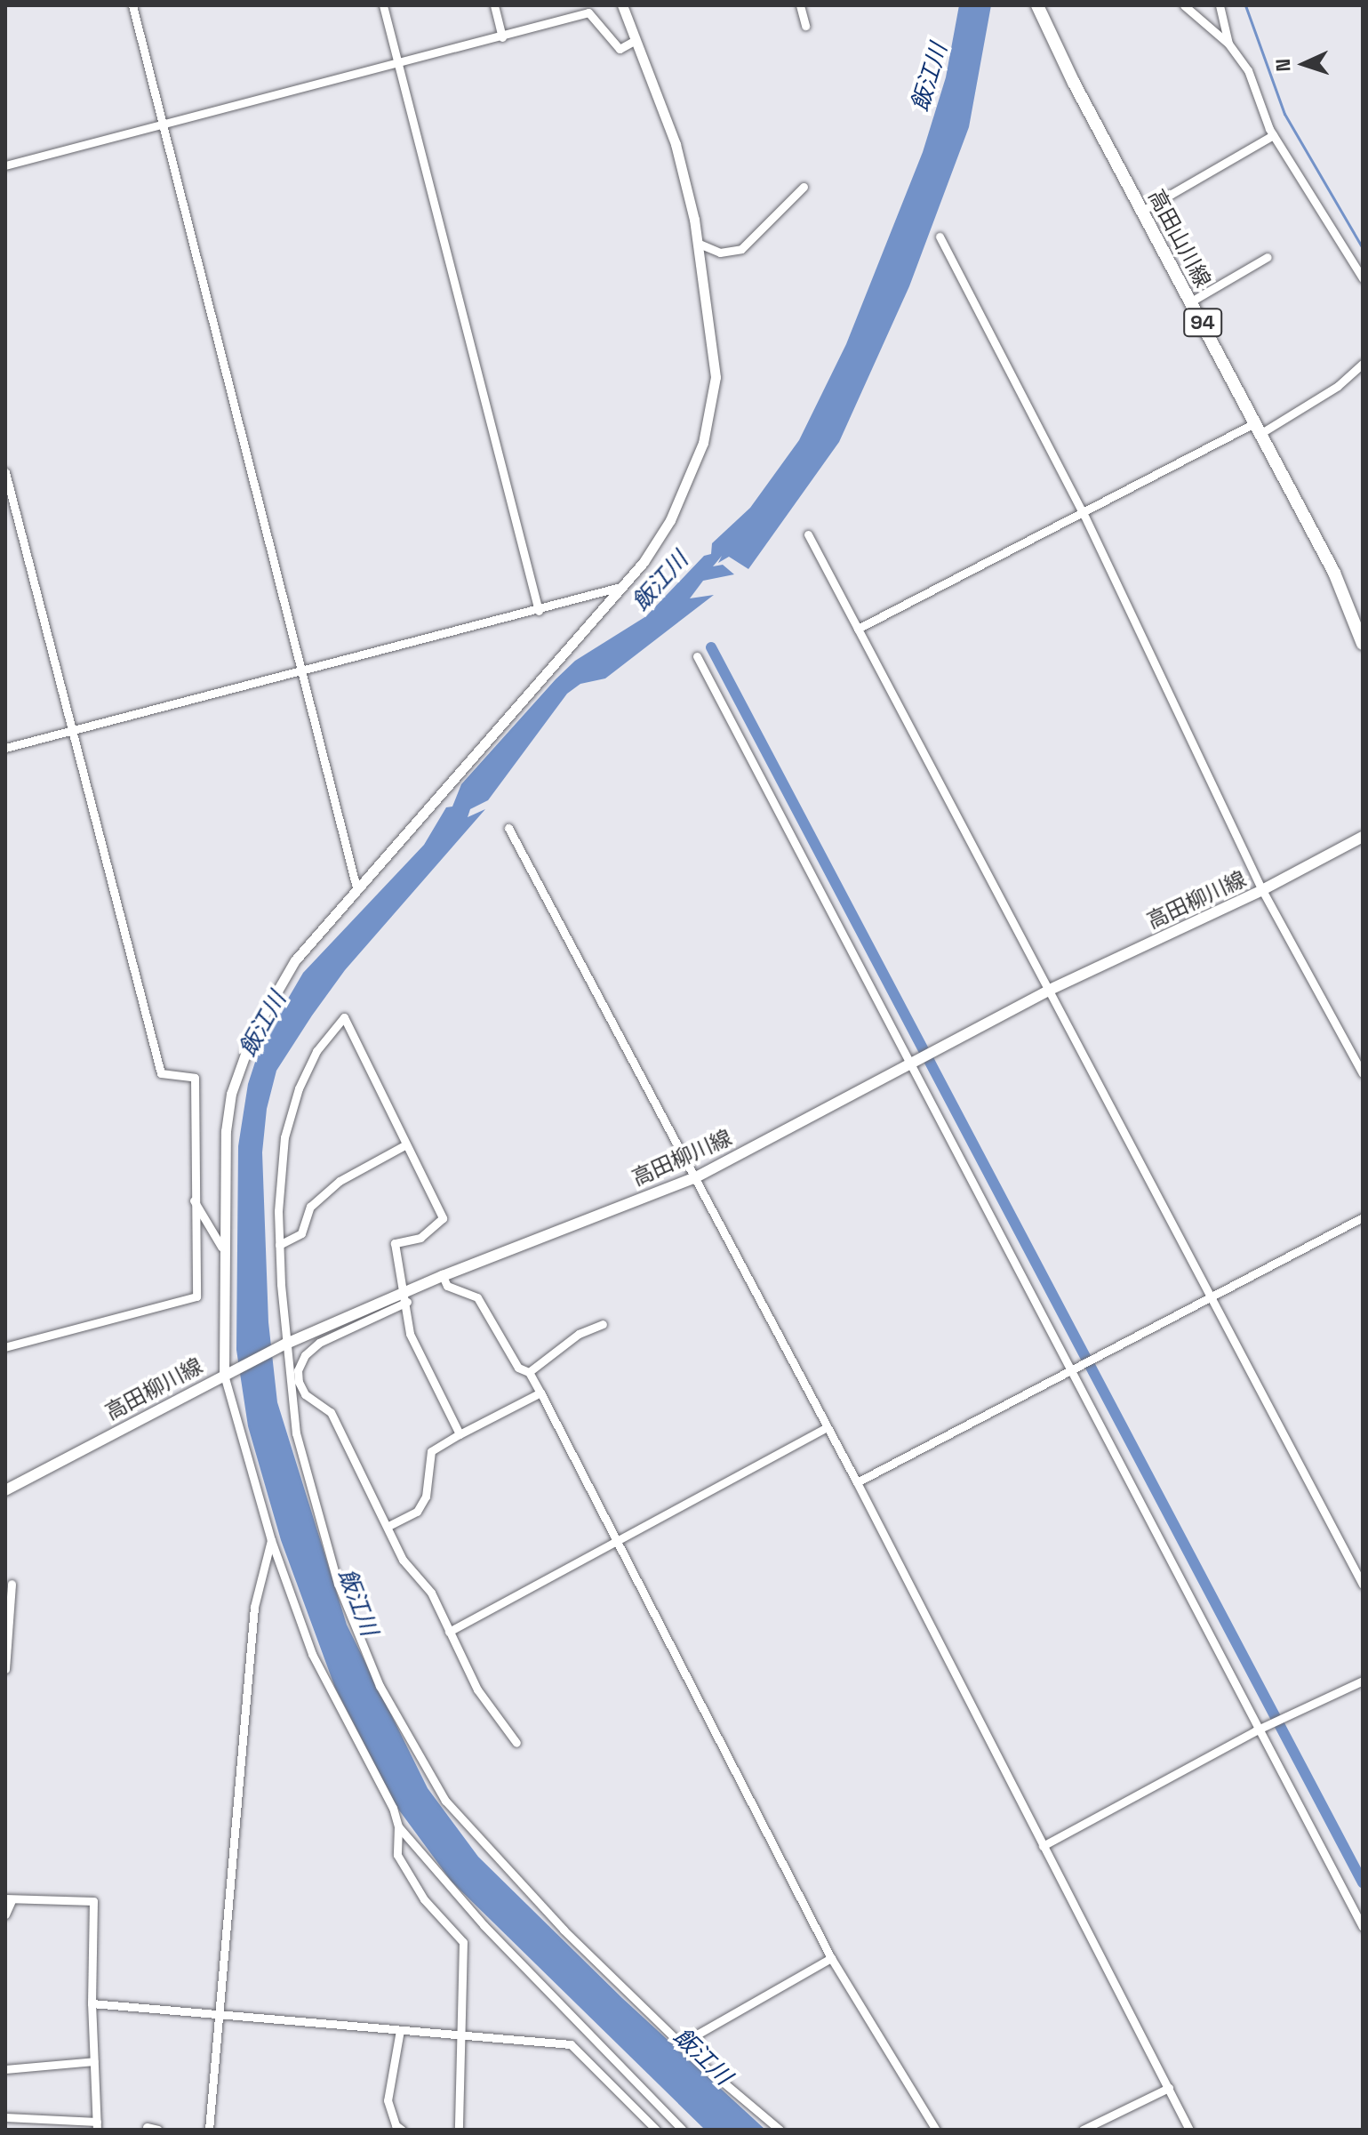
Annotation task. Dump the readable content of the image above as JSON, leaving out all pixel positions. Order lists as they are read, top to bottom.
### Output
{
  "streets": {
    "main road": ["高田山川線", "94", "高田柳川線"]
  },
  "water": ["飯江川"],
  "north": "left"
}
